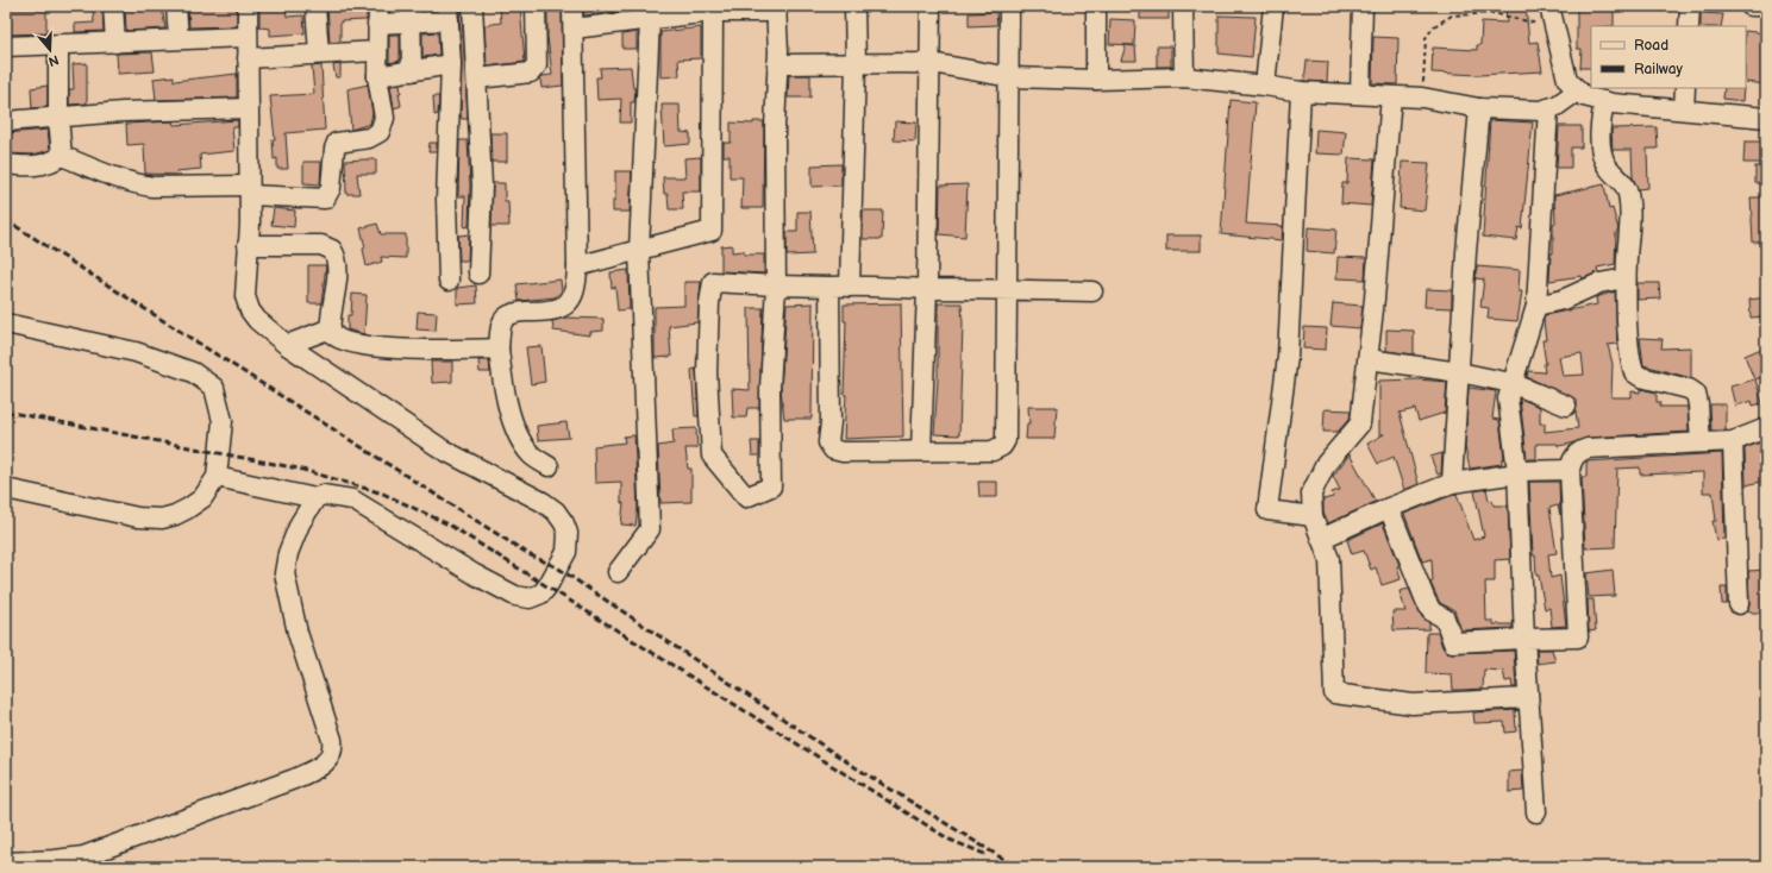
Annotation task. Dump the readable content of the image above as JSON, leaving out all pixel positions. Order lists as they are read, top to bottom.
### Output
{
  "legend": ["Road", "Railway"],
  "north": "bottom"
}
